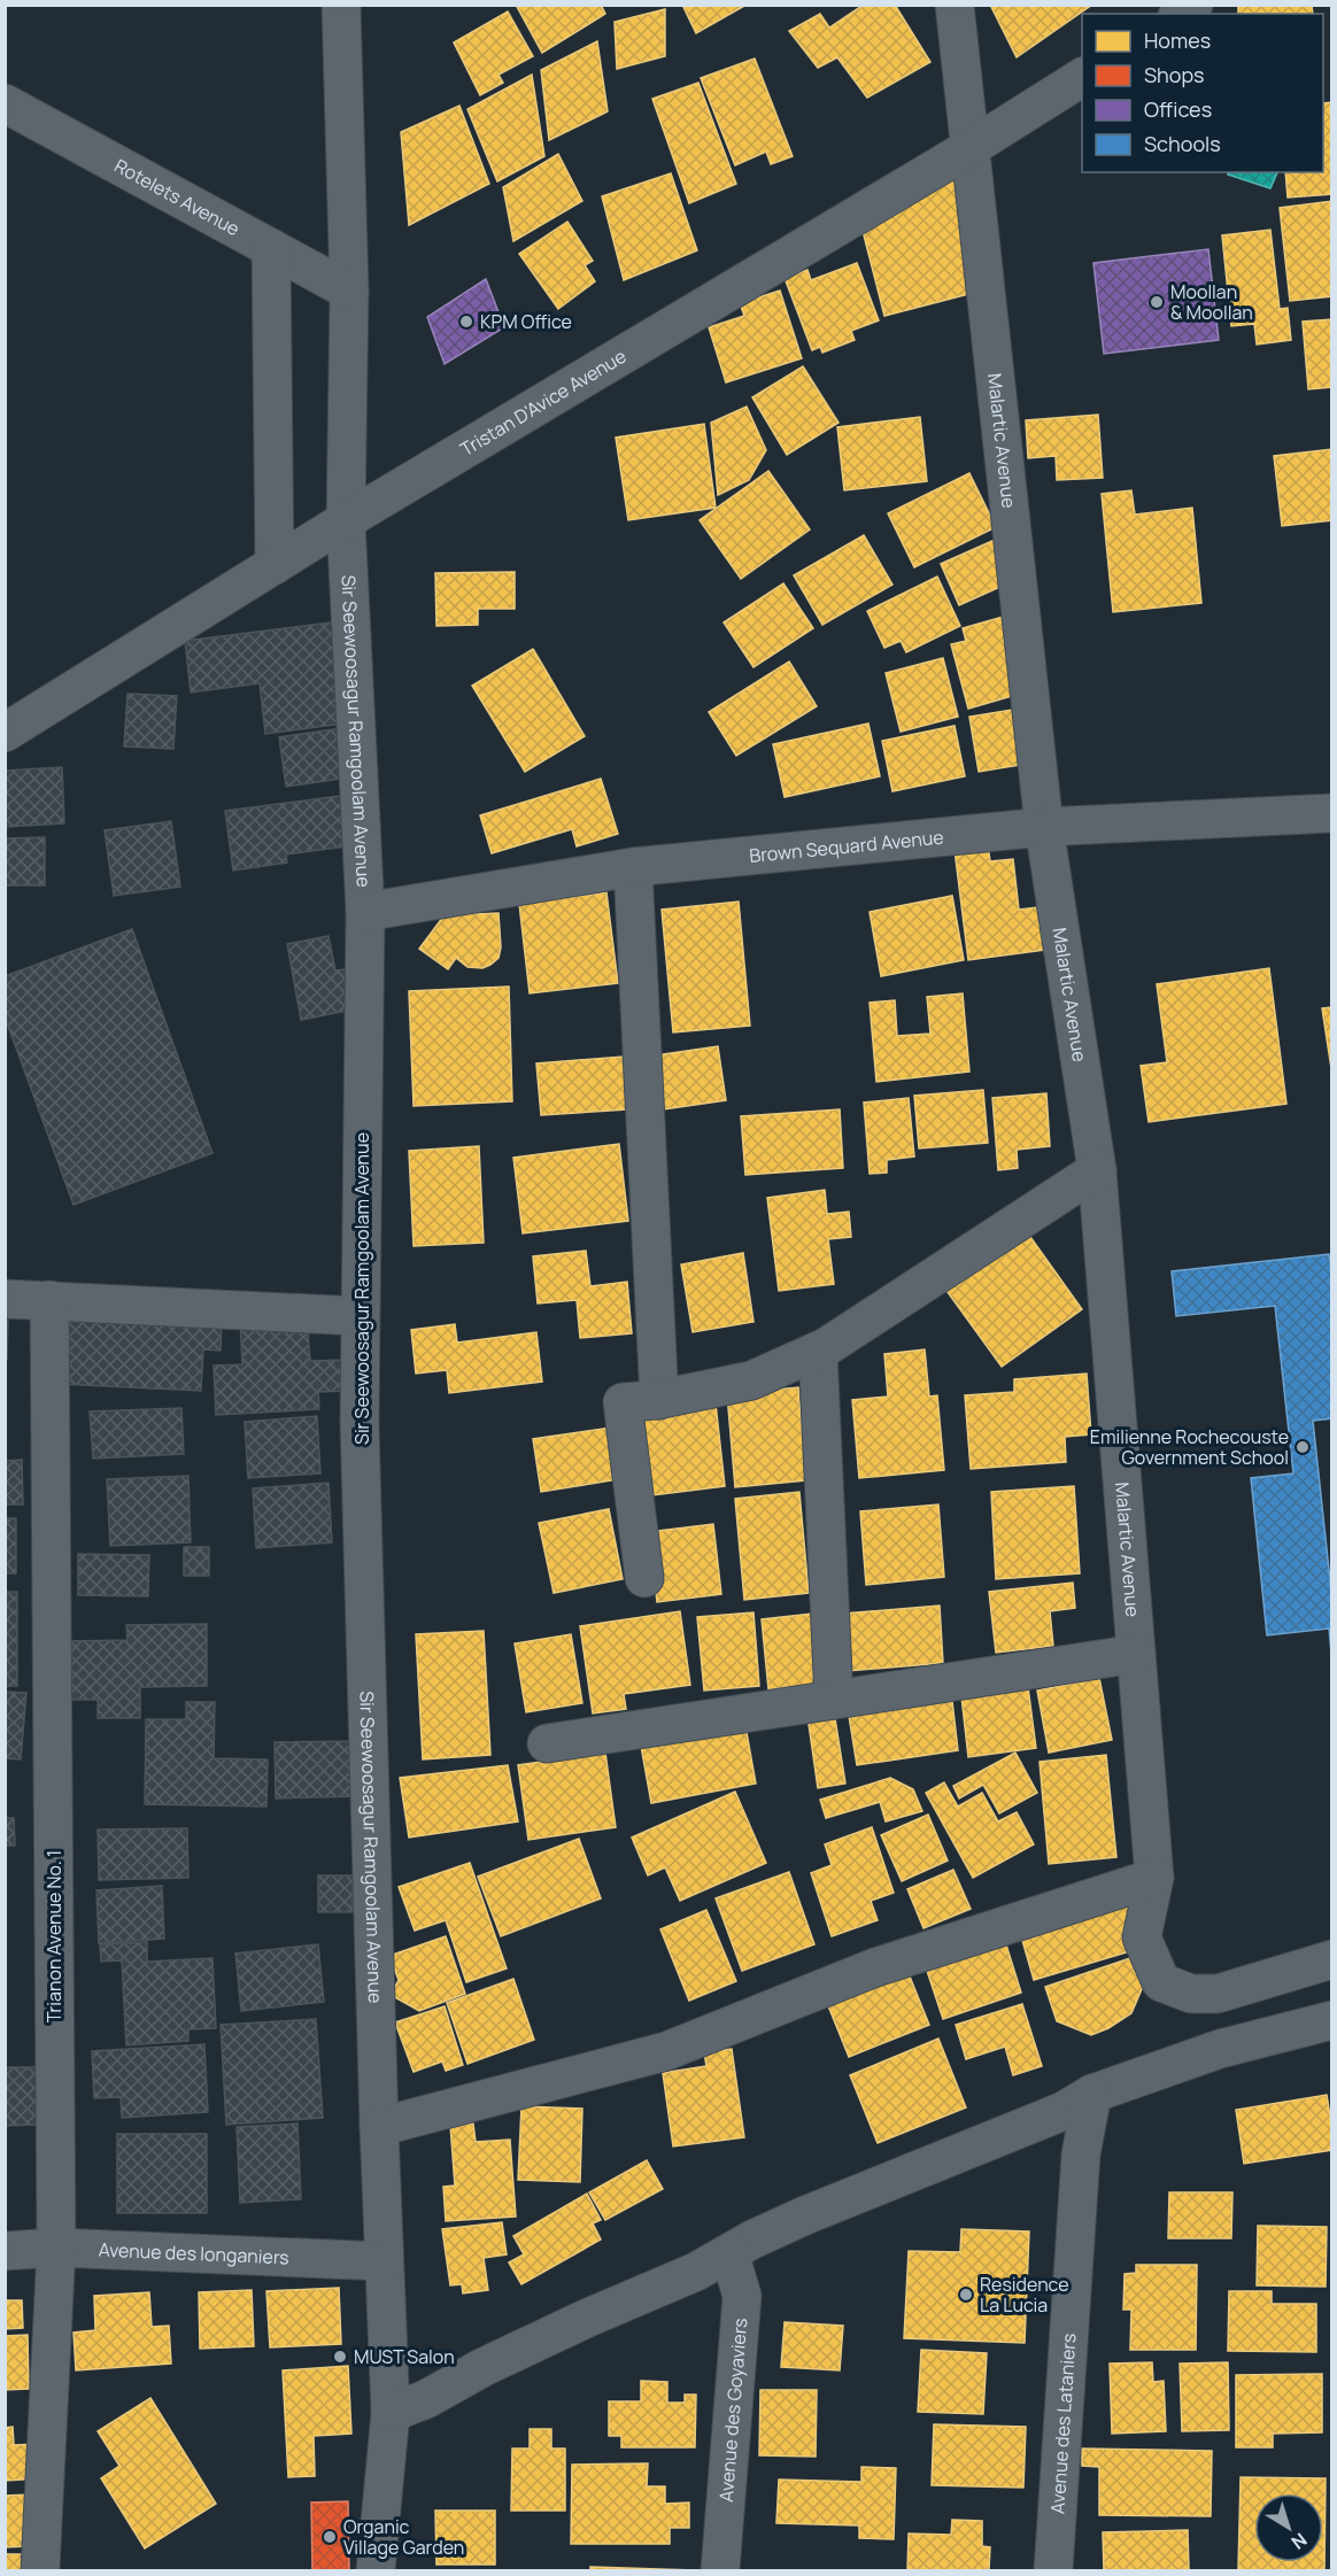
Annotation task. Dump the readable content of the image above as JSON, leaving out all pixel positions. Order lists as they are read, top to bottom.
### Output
{
  "streets": {
    "street": [
      "Rotelets Avenue",
      "Tristan D'Avice Avenue",
      "Malartic Avenue",
      "Sir Seewoosagur Ramgoolam Avenue",
      "Brown Sequard Avenue",
      "Trianon Avenue No. 1",
      "Avenue des longaniers",
      "Avenue des Goyaviers",
      "Avenue des Lataniers"
    ]
  },
  "crossings": [
    ["Rotelets Avenue", "Sir Seewoosagur Ramgoolam Avenue"],
    ["Tristan D'Avice Avenue", "Malartic Avenue"],
    ["Tristan D'Avice Avenue", "Sir Seewoosagur Ramgoolam Avenue"],
    ["Malartic Avenue", "Brown Sequard Avenue"],
    ["Sir Seewoosagur Ramgoolam Avenue", "Brown Sequard Avenue"],
    ["Sir Seewoosagur Ramgoolam Avenue", "Avenue des longaniers"],
    ["Trianon Avenue No. 1", "Avenue des longaniers"]
  ],
  "places": [
    "Moollan & Moollan",
    "KPM Office",
    "Emilienne Rochecouste Government School",
    "Residence La Lucia",
    "MUST Salon",
    "Organic Village Garden"
  ],
  "legend": [
    "Homes",
    "Shops",
    "Offices",
    "Schools"
  ],
  "north": "bottom right"
}
